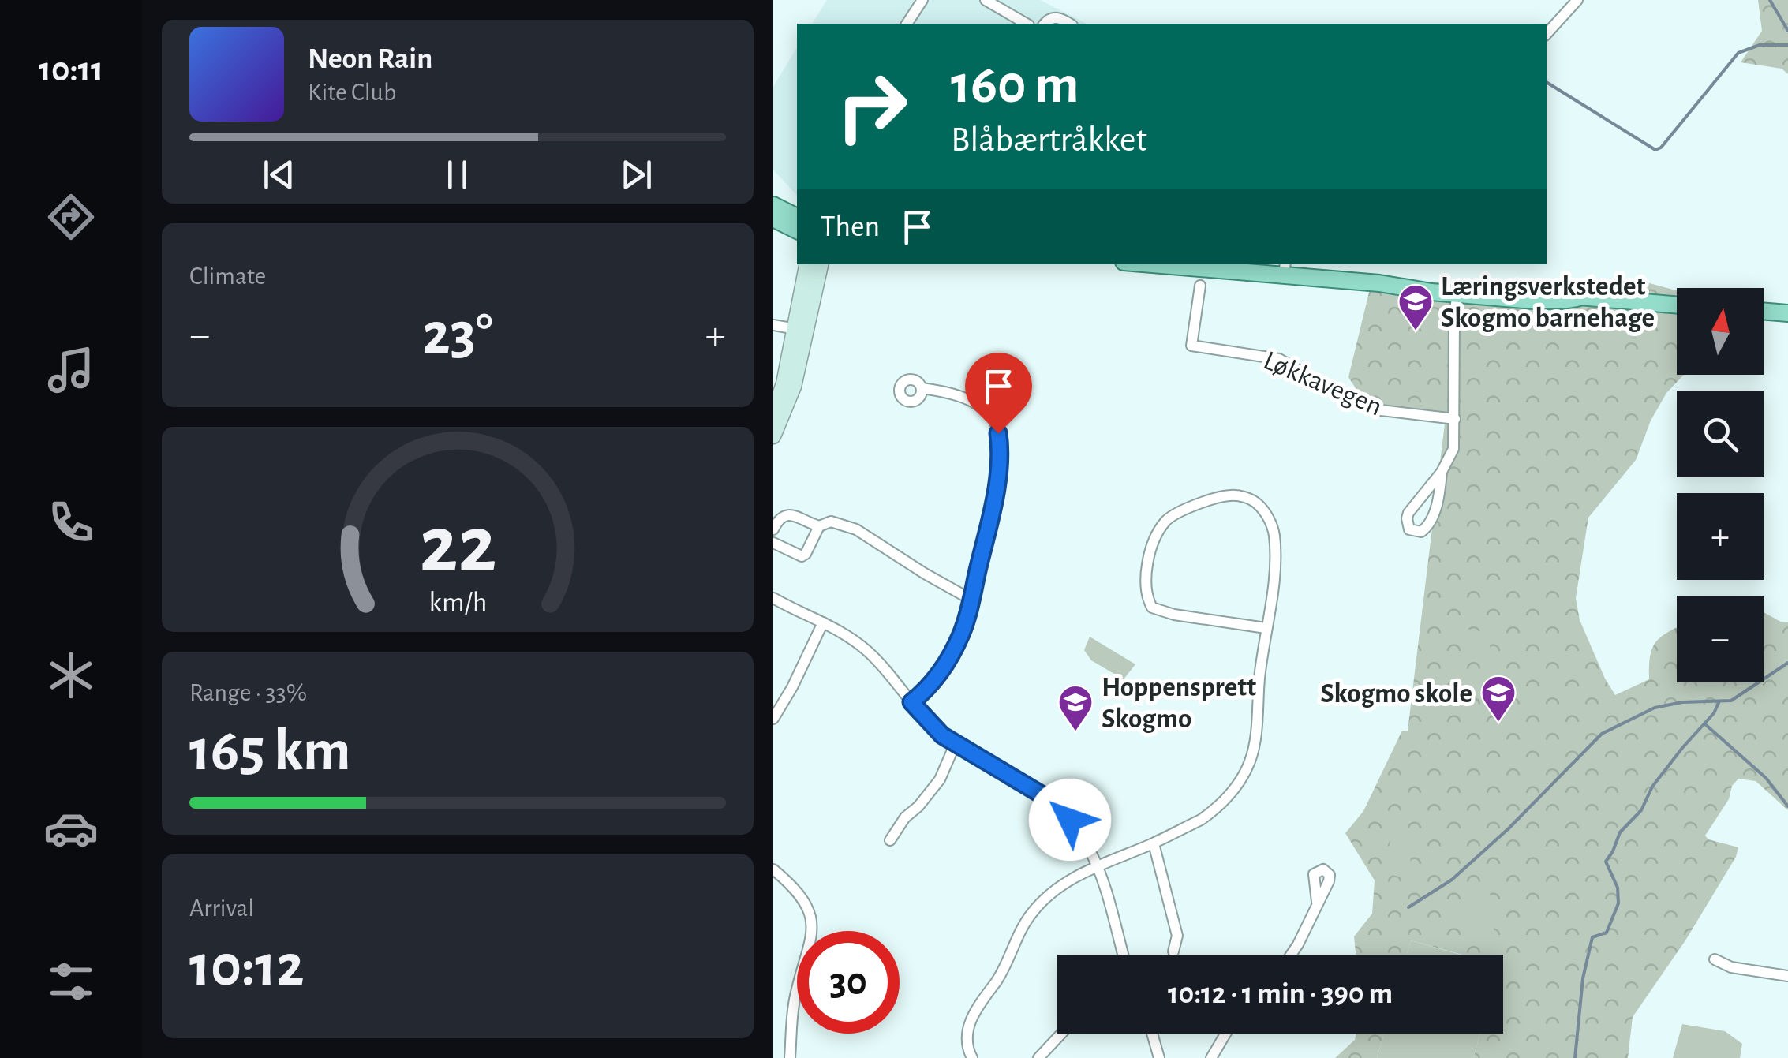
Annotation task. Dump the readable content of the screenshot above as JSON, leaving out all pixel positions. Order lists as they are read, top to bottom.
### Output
{
  "streets": {
    "street": ["Løkkavegen"]
  },
  "places": {
    "school or university": ["Læringsverkstedet Skogmo barnehage", "Skogmo skole", "Hoppensprett Skogmo"]
  },
  "north": "top",
  "page": {
    "tabs": "10:11",
    "turn": ["160 m", "Blåbærtråkket"],
    "song": ["Neon Rain", "Kite Club"],
    "then": "Then",
    "tile": [
      "Climate",
      ["Range · 33%", "165 km"],
      ["Arrival", "10:12"]
    ],
    "map_buttons": ["+", "−"],
    "heat": ["−", "23°", "+"],
    "limit": "30",
    "trip": "10:12 · 1 min · 390 m",
    "gauge": ["22", "km/h"]
  }
}
